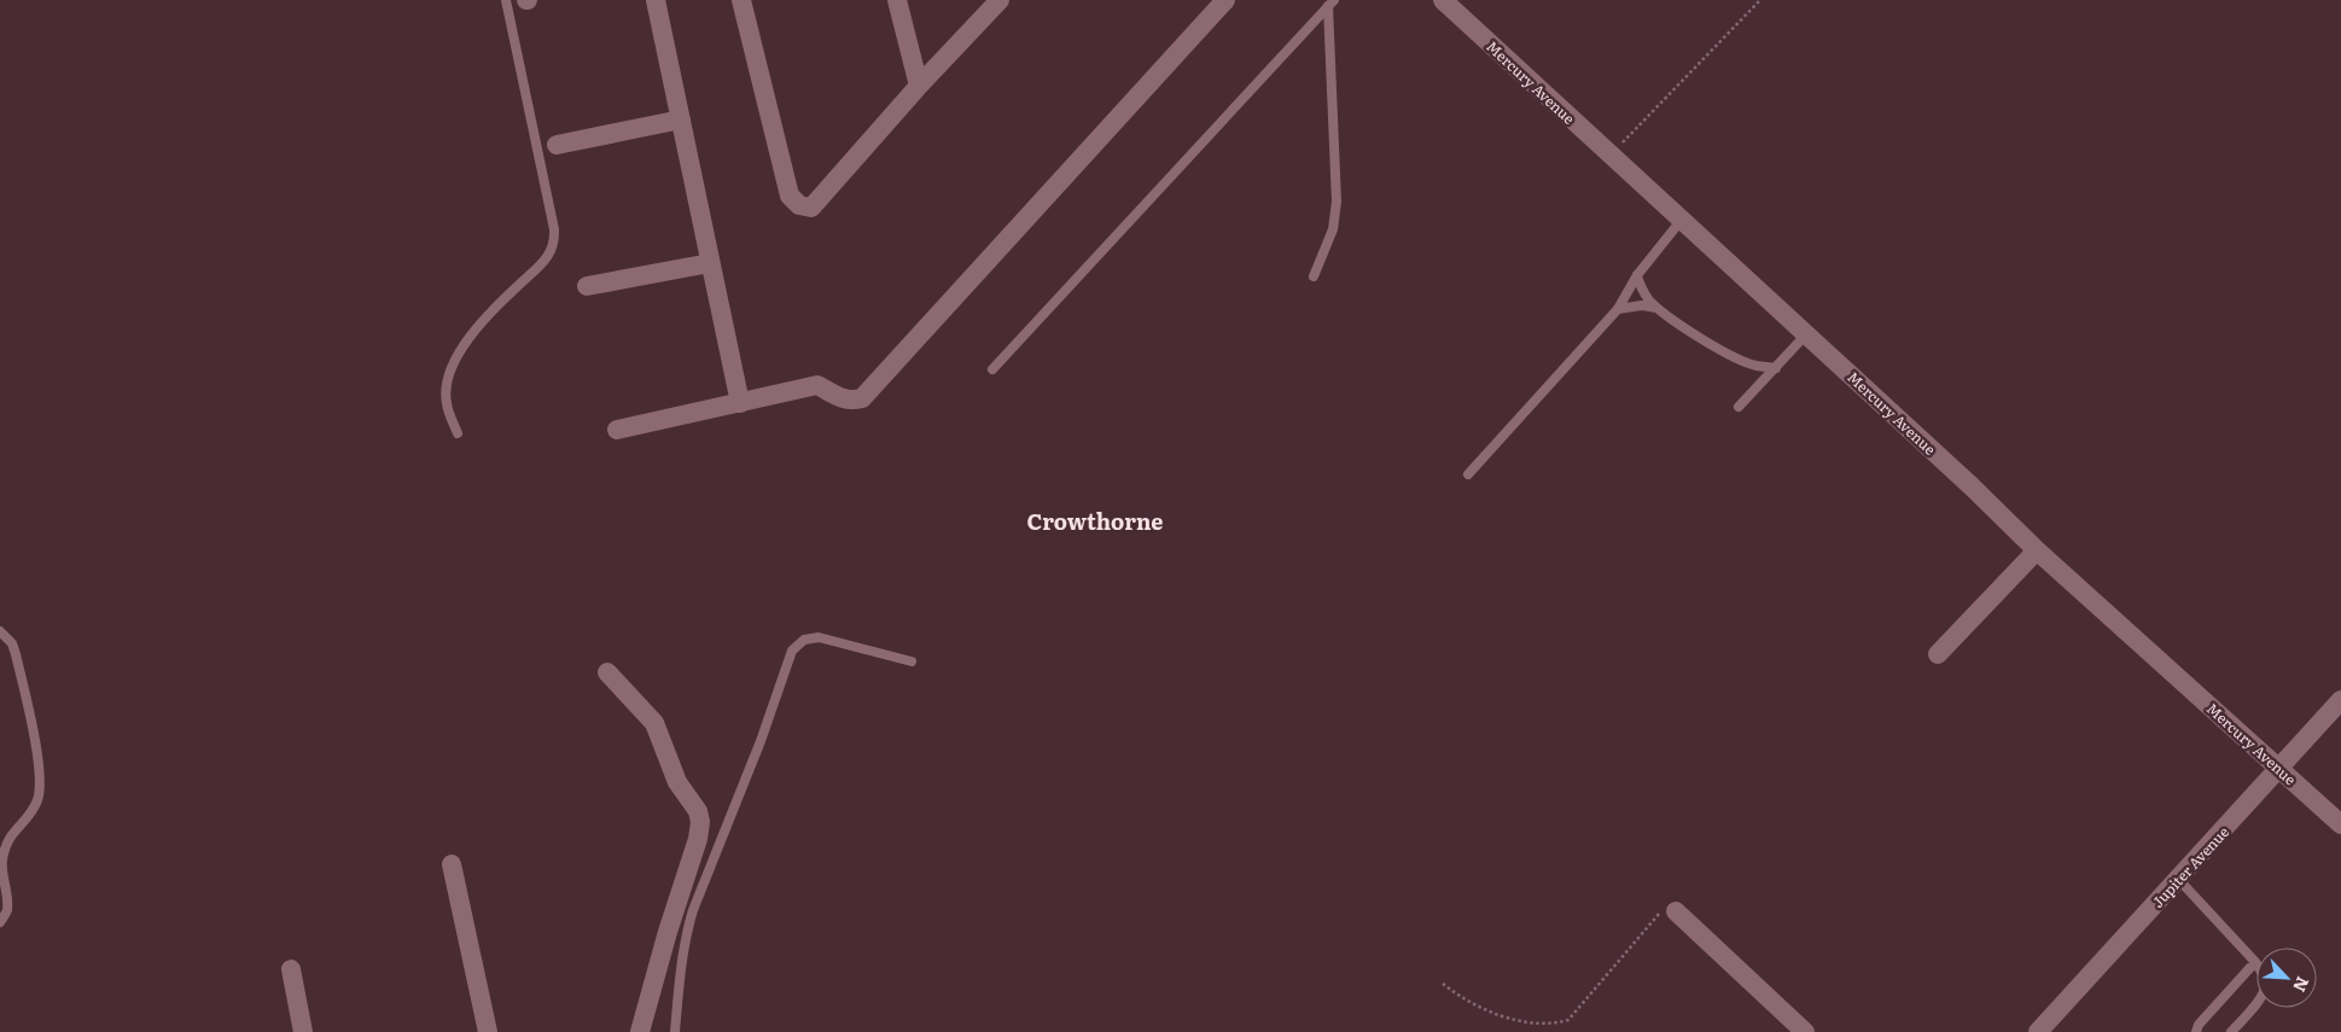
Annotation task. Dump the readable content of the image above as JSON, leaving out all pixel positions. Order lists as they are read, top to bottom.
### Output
{
  "streets": {
    "street": ["Mercury Avenue", "Jupiter Avenue"]
  },
  "crossings": [
    ["Mercury Avenue", "Jupiter Avenue"]
  ],
  "districts": ["Crowthorne"],
  "north": "bottom right"
}
